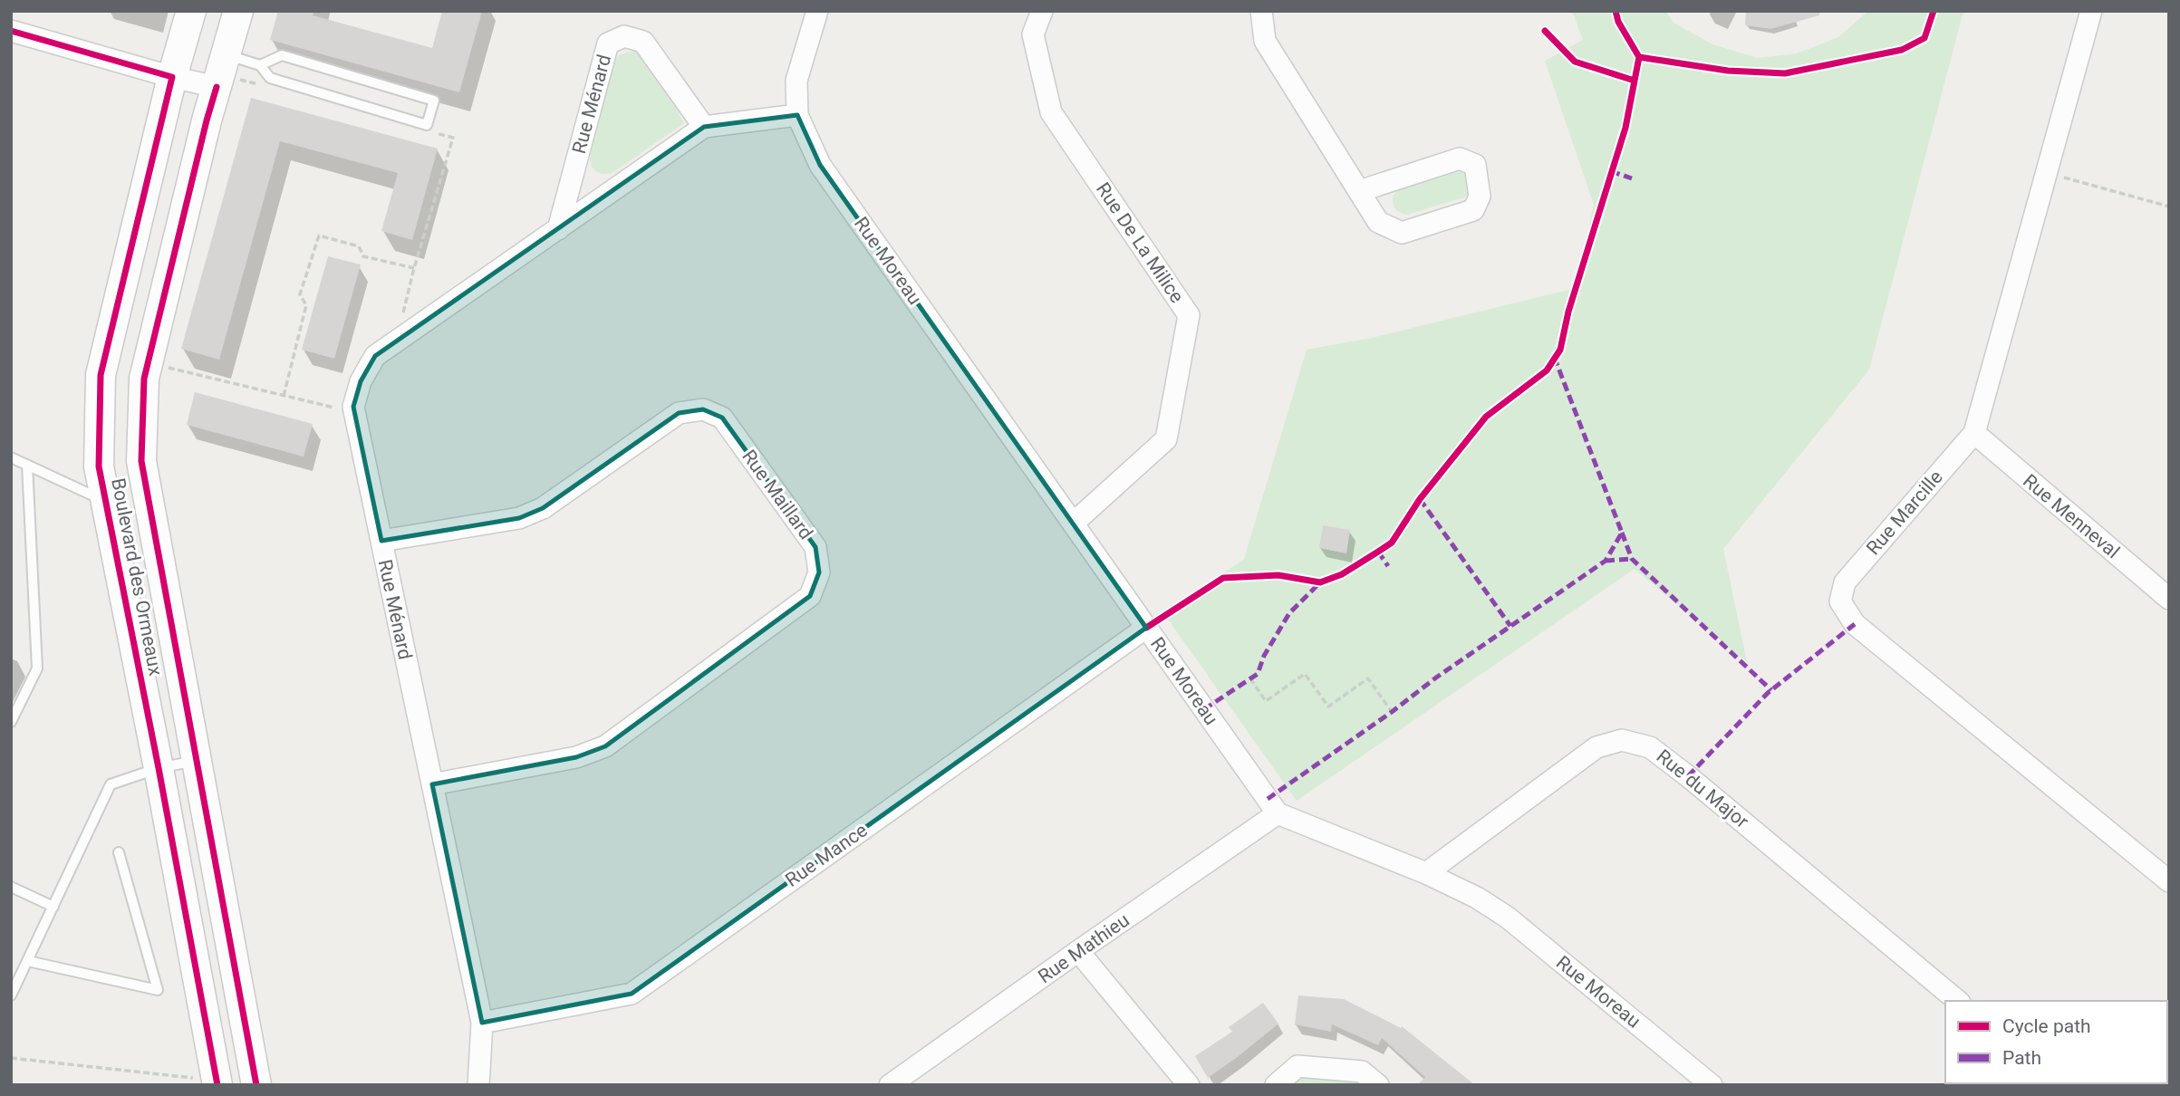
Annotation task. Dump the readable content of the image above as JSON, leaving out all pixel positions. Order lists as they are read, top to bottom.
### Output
{
  "streets": {
    "street": [
      "Rue Ménard",
      "Rue De La Milice",
      "Rue Moreau",
      "Rue Maillard",
      "Rue Marcille",
      "Rue Menneval",
      "Boulevard des Ormeaux",
      "Rue du Major",
      "Rue Mance",
      "Rue Mathieu"
    ]
  },
  "crossings": [
    ["Rue Ménard", "Rue Moreau"],
    ["Rue Ménard", "Rue Maillard"],
    ["Rue Ménard", "Rue Mance"],
    ["Rue De La Milice", "Rue Moreau"],
    ["Rue Moreau", "Rue du Major"],
    ["Rue Moreau", "Rue Mance"],
    ["Rue Moreau", "Rue Mathieu"],
    ["Rue Marcille", "Rue Menneval"]
  ],
  "legend": ["Cycle path", "Path"]
}
